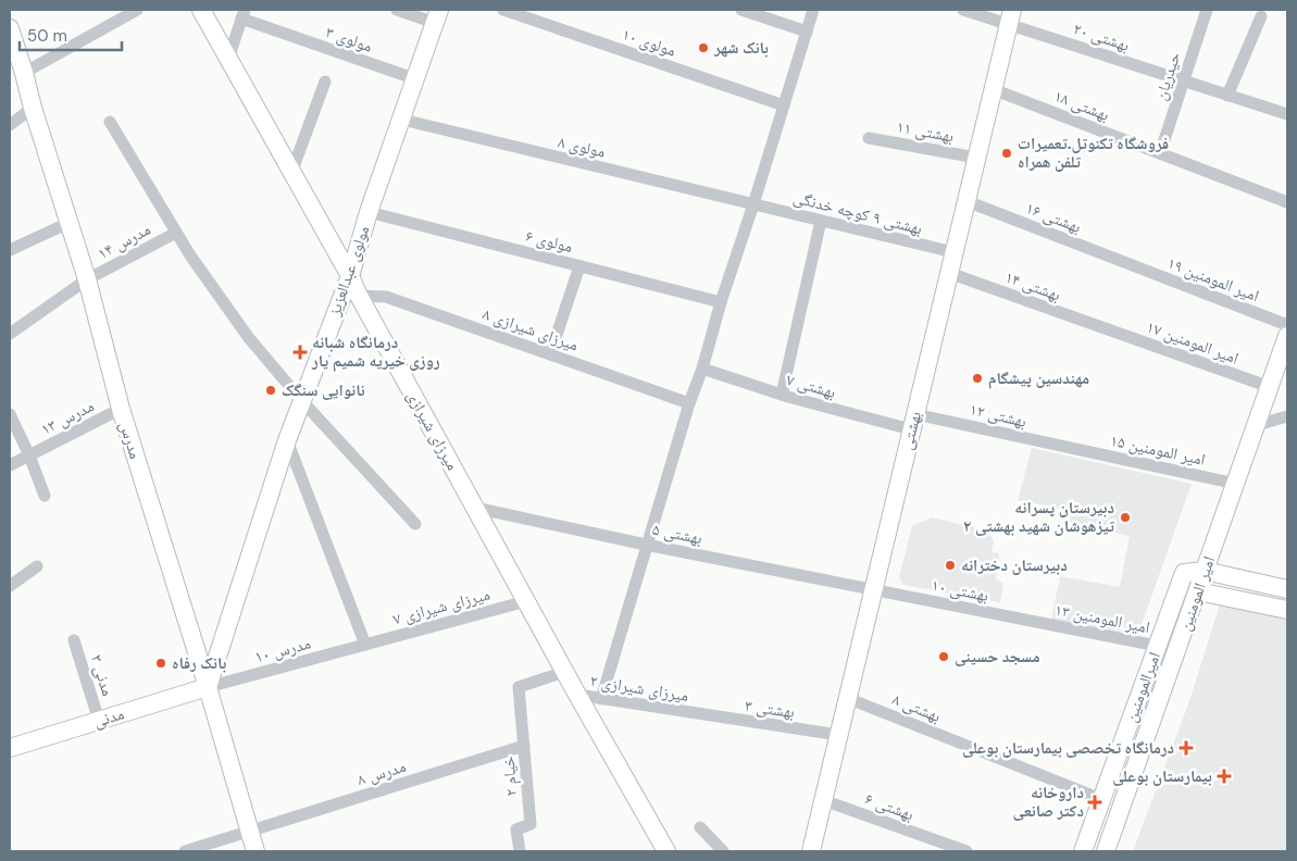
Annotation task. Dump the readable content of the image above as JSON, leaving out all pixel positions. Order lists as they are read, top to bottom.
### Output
{
  "streets": {
    "main road": [
      "مولوی عبدالعزیز",
      "میرزای شیرازی",
      "بهشتی",
      "مدرس",
      "امیر المومنین",
      "امیرالمومنین",
      "مدنی"
    ],
    "street": [
      "بهشتی ۲۰",
      "مولوی ۳",
      "مولوی ۱۰",
      "حیدریان",
      "بهشتی ۱۸",
      "بهشتی ۱۱",
      "مولوی ۸",
      "بهشتی ۹ کوچه خدنگی",
      "بهشتی ۱۶",
      "مدرس ۱۴",
      "مولوی ۶",
      "امیر المومنین ۱۹",
      "بهشتی ۱۴",
      "میرزای شیرازی ۸",
      "امیر المومنین ۱۷",
      "بهشتی ۷",
      "بهشتی ۱۲",
      "مدرس ۱۳",
      "امیر المومنین ۱۵",
      "بهشتی ۵",
      "بهشتی ۱۰",
      "میرزای شیرازی ۷",
      "امیر المومنین ۱۳",
      "مدرس ۱۰",
      "مدنی ۲",
      "میرزای شیرازی ۲",
      "بهشتی ۸",
      "بهشتی ۳",
      "مدرس ۸",
      "خیام ۲",
      "بهشتی ۶"
    ]
  },
  "crossings": [
    ["بهشتی ۲۰", "حیدریان"],
    ["بهشتی ۲۰", "بهشتی"],
    ["مولوی ۳", "مولوی عبدالعزیز"],
    ["حیدریان", "بهشتی ۱۸"],
    ["بهشتی ۱۸", "بهشتی"],
    ["بهشتی ۱۱", "بهشتی"],
    ["مولوی ۸", "بهشتی ۹ کوچه خدنگی"],
    ["مولوی ۸", "مولوی عبدالعزیز"],
    ["بهشتی ۹ کوچه خدنگی", "بهشتی"],
    ["بهشتی ۱۶", "امیر المومنین ۱۹"],
    ["بهشتی ۱۶", "بهشتی"],
    ["مدرس ۱۴", "مدرس"],
    ["مولوی ۶", "مولوی عبدالعزیز"],
    ["مولوی عبدالعزیز", "میرزای شیرازی"],
    ["مولوی عبدالعزیز", "مدرس"],
    ["مولوی عبدالعزیز", "مدرس ۱۰"],
    ["مولوی عبدالعزیز", "مدنی"],
    ["بهشتی ۱۴", "امیر المومنین ۱۷"],
    ["بهشتی ۱۴", "بهشتی"],
    ["میرزای شیرازی ۸", "میرزای شیرازی"],
    ["امیر المومنین ۱۷", "امیر المومنین"],
    ["بهشتی ۷", "بهشتی ۱۲"],
    ["بهشتی ۷", "بهشتی"],
    ["بهشتی ۱۲", "بهشتی"],
    ["بهشتی ۱۲", "امیر المومنین ۱۵"],
    ["مدرس ۱۳", "مدرس"],
    ["میرزای شیرازی", "بهشتی ۵"],
    ["میرزای شیرازی", "میرزای شیرازی ۷"],
    ["میرزای شیرازی", "میرزای شیرازی ۲"],
    ["میرزای شیرازی", "خیام ۲"],
    ["بهشتی", "بهشتی ۵"],
    ["بهشتی", "بهشتی ۱۰"],
    ["بهشتی", "بهشتی ۸"],
    ["بهشتی", "بهشتی ۳"],
    ["بهشتی", "بهشتی ۶"],
    ["مدرس", "مدرس ۱۰"],
    ["مدرس", "مدنی"],
    ["مدرس", "مدرس ۸"],
    ["امیر المومنین ۱۵", "امیر المومنین"],
    ["بهشتی ۵", "بهشتی ۱۰"],
    ["بهشتی ۱۰", "امیر المومنین ۱۳"],
    ["امیر المومنین", "امیرالمومنین"],
    ["میرزای شیرازی ۷", "مدرس ۱۰"],
    ["امیر المومنین ۱۳", "امیرالمومنین"],
    ["مدرس ۱۰", "مدنی"],
    ["مدنی ۲", "مدنی"],
    ["امیرالمومنین", "بهشتی ۸"],
    ["میرزای شیرازی ۲", "بهشتی ۳"],
    ["مدرس ۸", "خیام ۲"]
  ],
  "places": {
    "other": [
      "بانک شهر",
      "فروشگاه تکنوتل.تعمیرات تلفن همراه",
      "مهندسین پیشگام",
      "نانوایی سنگک",
      "دبیرستان پسرانه تیزهوشان شهید بهشتی ۲",
      "دبیرستان دخترانه",
      "مسجد حسینی",
      "بانک رفاه"
    ],
    "health": [
      "درمانگاه شبانه روزی خیریه شمیم یار",
      "درمانگاه تخصصی بیمارستان بوعلی",
      "بیمارستان بوعلی",
      "داروخانه دکتر صانعی"
    ]
  },
  "scale_bar": "50 m"
}
